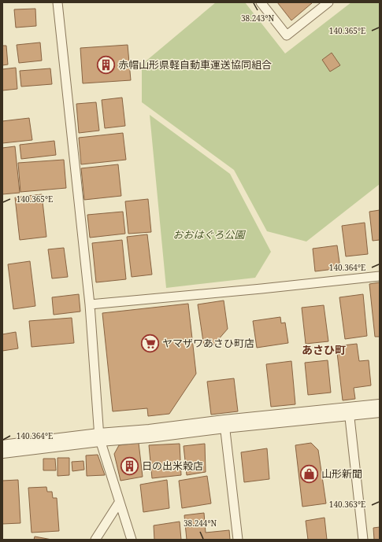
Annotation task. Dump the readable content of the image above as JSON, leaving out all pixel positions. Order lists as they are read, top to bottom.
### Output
{
  "districts": ["あさひ町"],
  "parks": ["おおはぐろ公園"],
  "places": {
    "building": ["赤帽山形県軽自動車運送協同組合", "日の出米穀店"],
    "supermarket": ["ヤマザワあさひ町店"],
    "shop": ["山形新聞"]
  },
  "coordinates": [
    "38.243°N",
    "140.365°E",
    "140.364°E",
    "140.363°E",
    "38.244°N"
  ]
}
